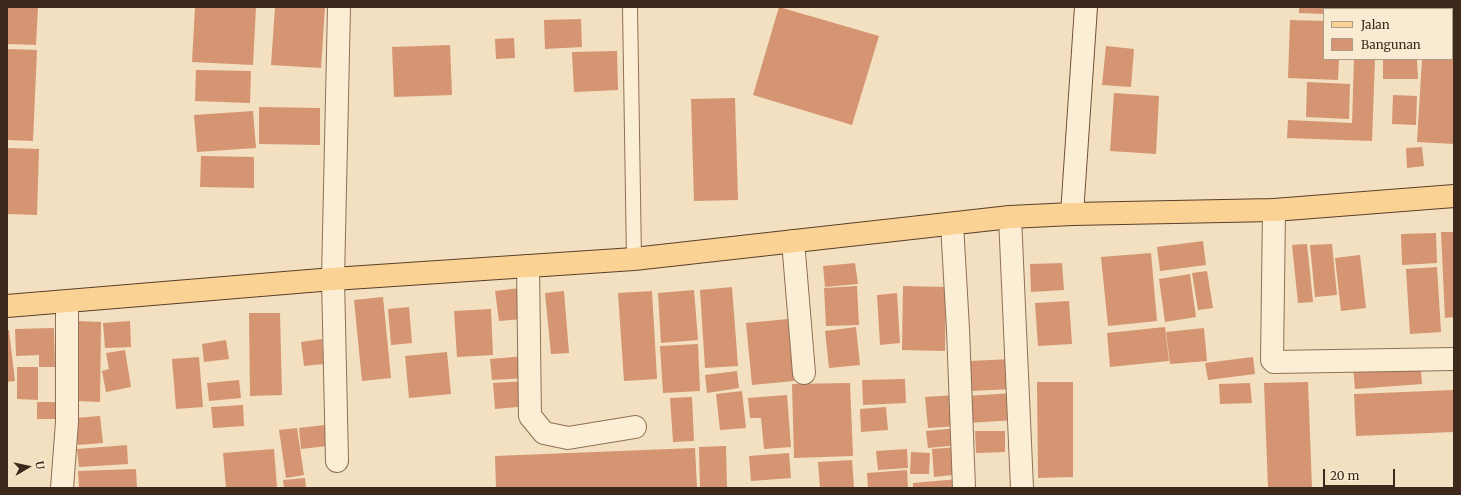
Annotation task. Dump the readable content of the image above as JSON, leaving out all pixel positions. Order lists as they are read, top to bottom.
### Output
{
  "legend": ["Jalan", "Bangunan"],
  "scale_bar": "20 m",
  "north": "right"
}
